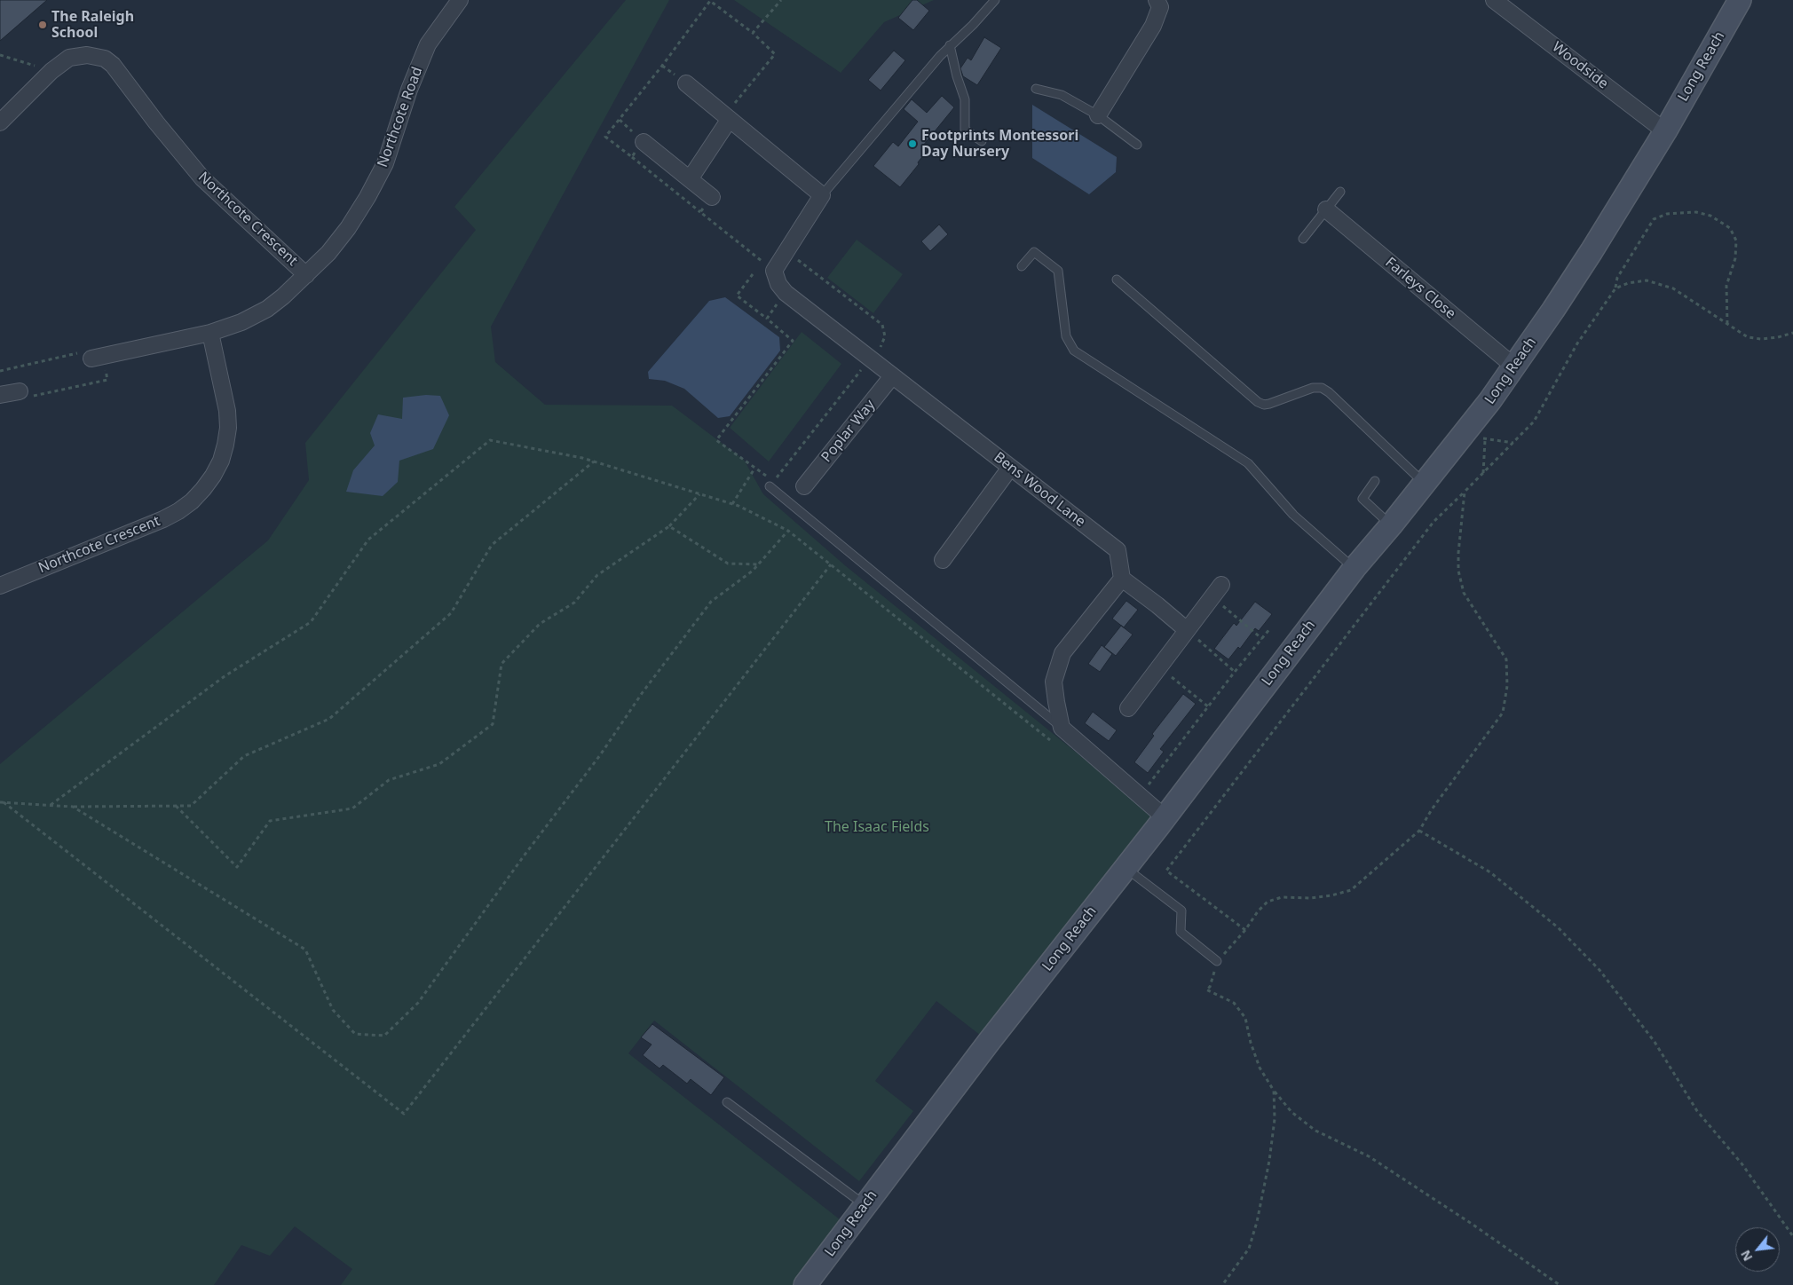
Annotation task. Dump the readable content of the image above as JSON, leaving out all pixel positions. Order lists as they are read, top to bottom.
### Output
{
  "streets": {
    "street": [
      "Woodside",
      "Long Reach",
      "Northcote Road",
      "Northcote Crescent",
      "Farleys Close",
      "Poplar Way",
      "Bens Wood Lane"
    ]
  },
  "crossings": [
    ["Woodside", "Long Reach"],
    ["Long Reach", "Farleys Close"],
    ["Northcote Road", "Northcote Crescent"],
    ["Poplar Way", "Bens Wood Lane"]
  ],
  "parks": ["The Isaac Fields"],
  "places": ["The Raleigh School", "Footprints Montessori Day Nursery"],
  "north": "bottom left"
}
